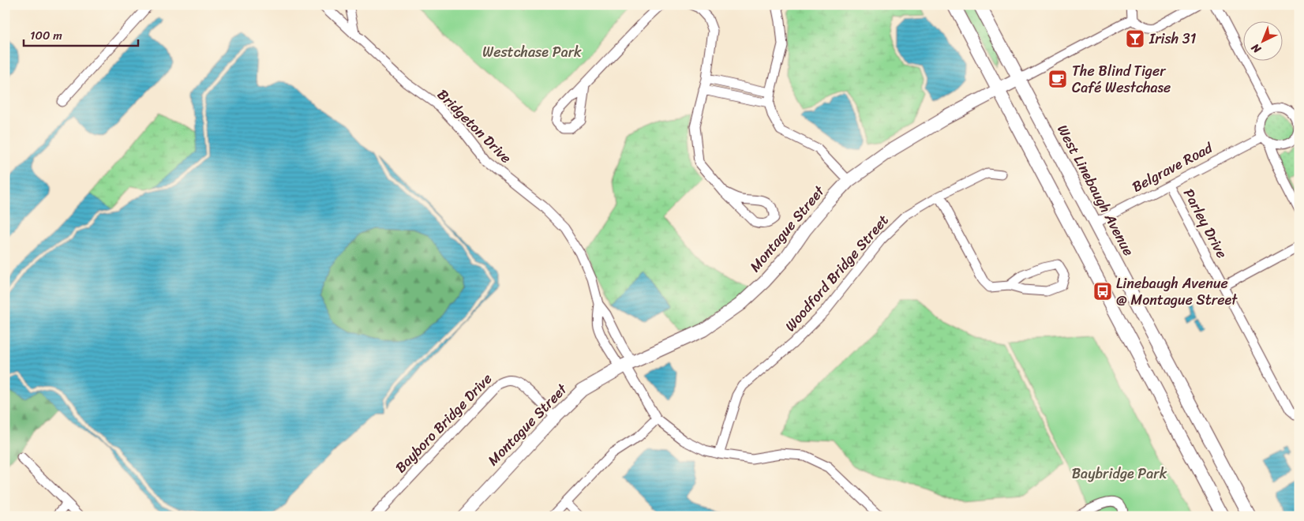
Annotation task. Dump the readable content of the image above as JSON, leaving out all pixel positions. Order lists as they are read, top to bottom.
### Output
{
  "streets": {
    "main road": ["West Linebaugh Avenue", "Montague Street"],
    "street": [
      "Bridgeton Drive",
      "Belgrave Road",
      "Parley Drive",
      "Woodford Bridge Street",
      "Bayboro Bridge Drive"
    ]
  },
  "crossings": [
    ["Bridgeton Drive", "Montague Street"],
    ["Bridgeton Drive", "Woodford Bridge Street"],
    ["Belgrave Road", "West Linebaugh Avenue"],
    ["Belgrave Road", "Parley Drive"],
    ["West Linebaugh Avenue", "Montague Street"],
    ["Montague Street", "Bayboro Bridge Drive"]
  ],
  "parks": ["Westchase Park", "Baybridge Park"],
  "places": {
    "bar": ["Irish 31"],
    "cafe": ["The Blind Tiger Café Westchase"],
    "bus stop": ["Linebaugh Avenue @ Montague Street"]
  },
  "scale_bar": "100 m",
  "north": "bottom left"
}
